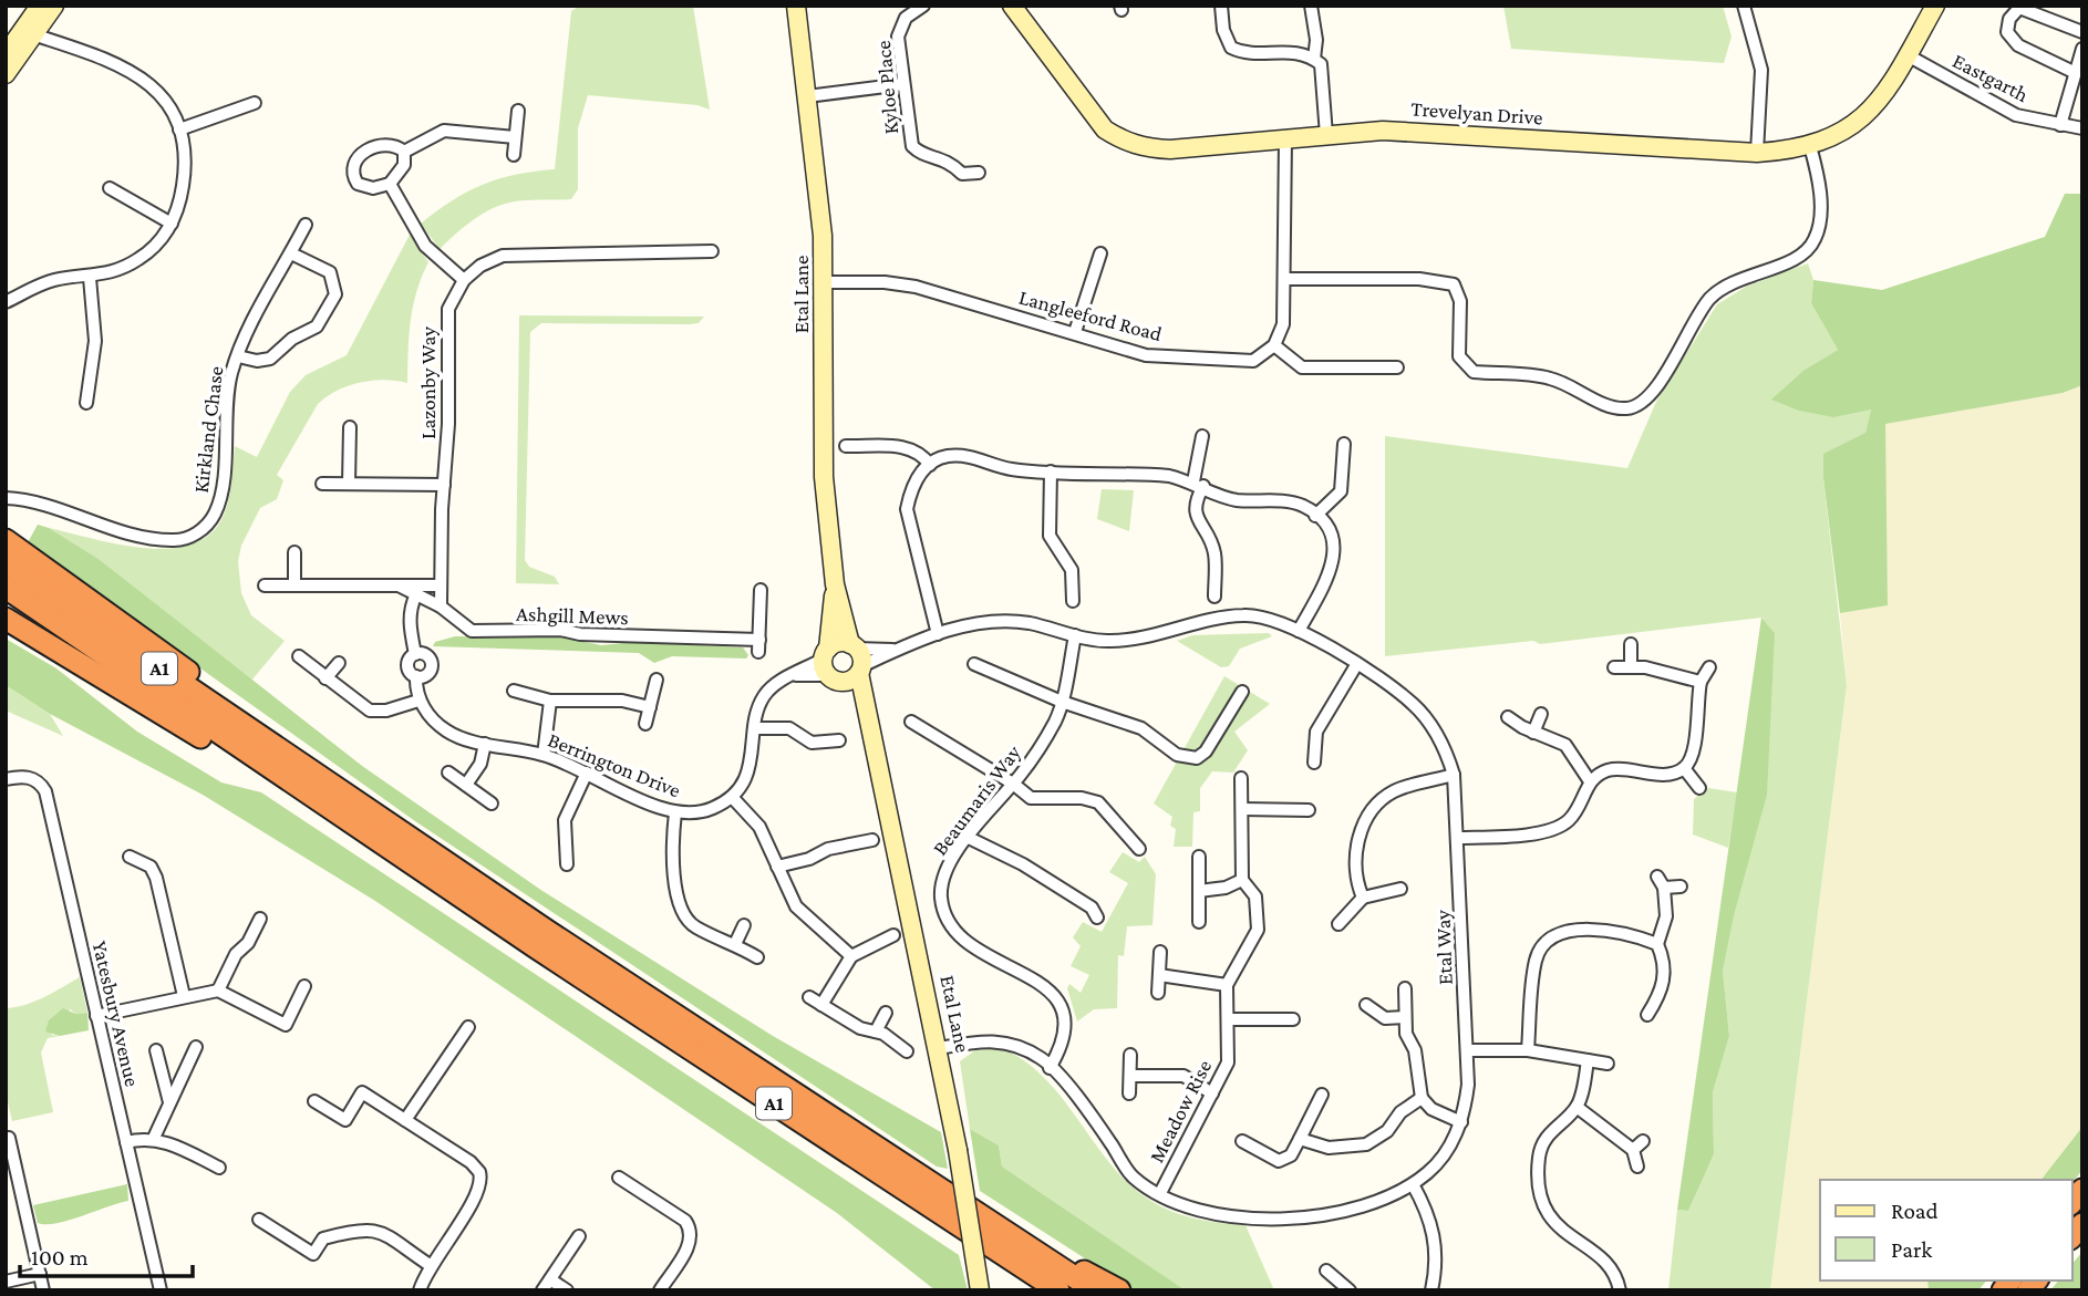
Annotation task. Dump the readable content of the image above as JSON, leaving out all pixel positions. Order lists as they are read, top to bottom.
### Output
{
  "streets": {
    "highway": ["A1"],
    "street": [
      "Eastgarth",
      "Kyloe Place",
      "Trevelyan Drive",
      "Etal Lane",
      "Langleeford Road",
      "Lazonby Way",
      "Kirkland Chase",
      "Ashgill Mews",
      "Berrington Drive",
      "Beaumaris Way",
      "Etal Way",
      "Yatesbury Avenue",
      "Meadow Rise"
    ]
  },
  "crossings": [
    ["Eastgarth", "Trevelyan Drive"],
    ["Etal Lane", "Langleeford Road"],
    ["Etal Lane", "Etal Way"],
    ["Lazonby Way", "Ashgill Mews"],
    ["Beaumaris Way", "Etal Way"],
    ["Etal Way", "Meadow Rise"]
  ],
  "legend": ["Road", "Park"],
  "scale_bar": "100 m"
}
